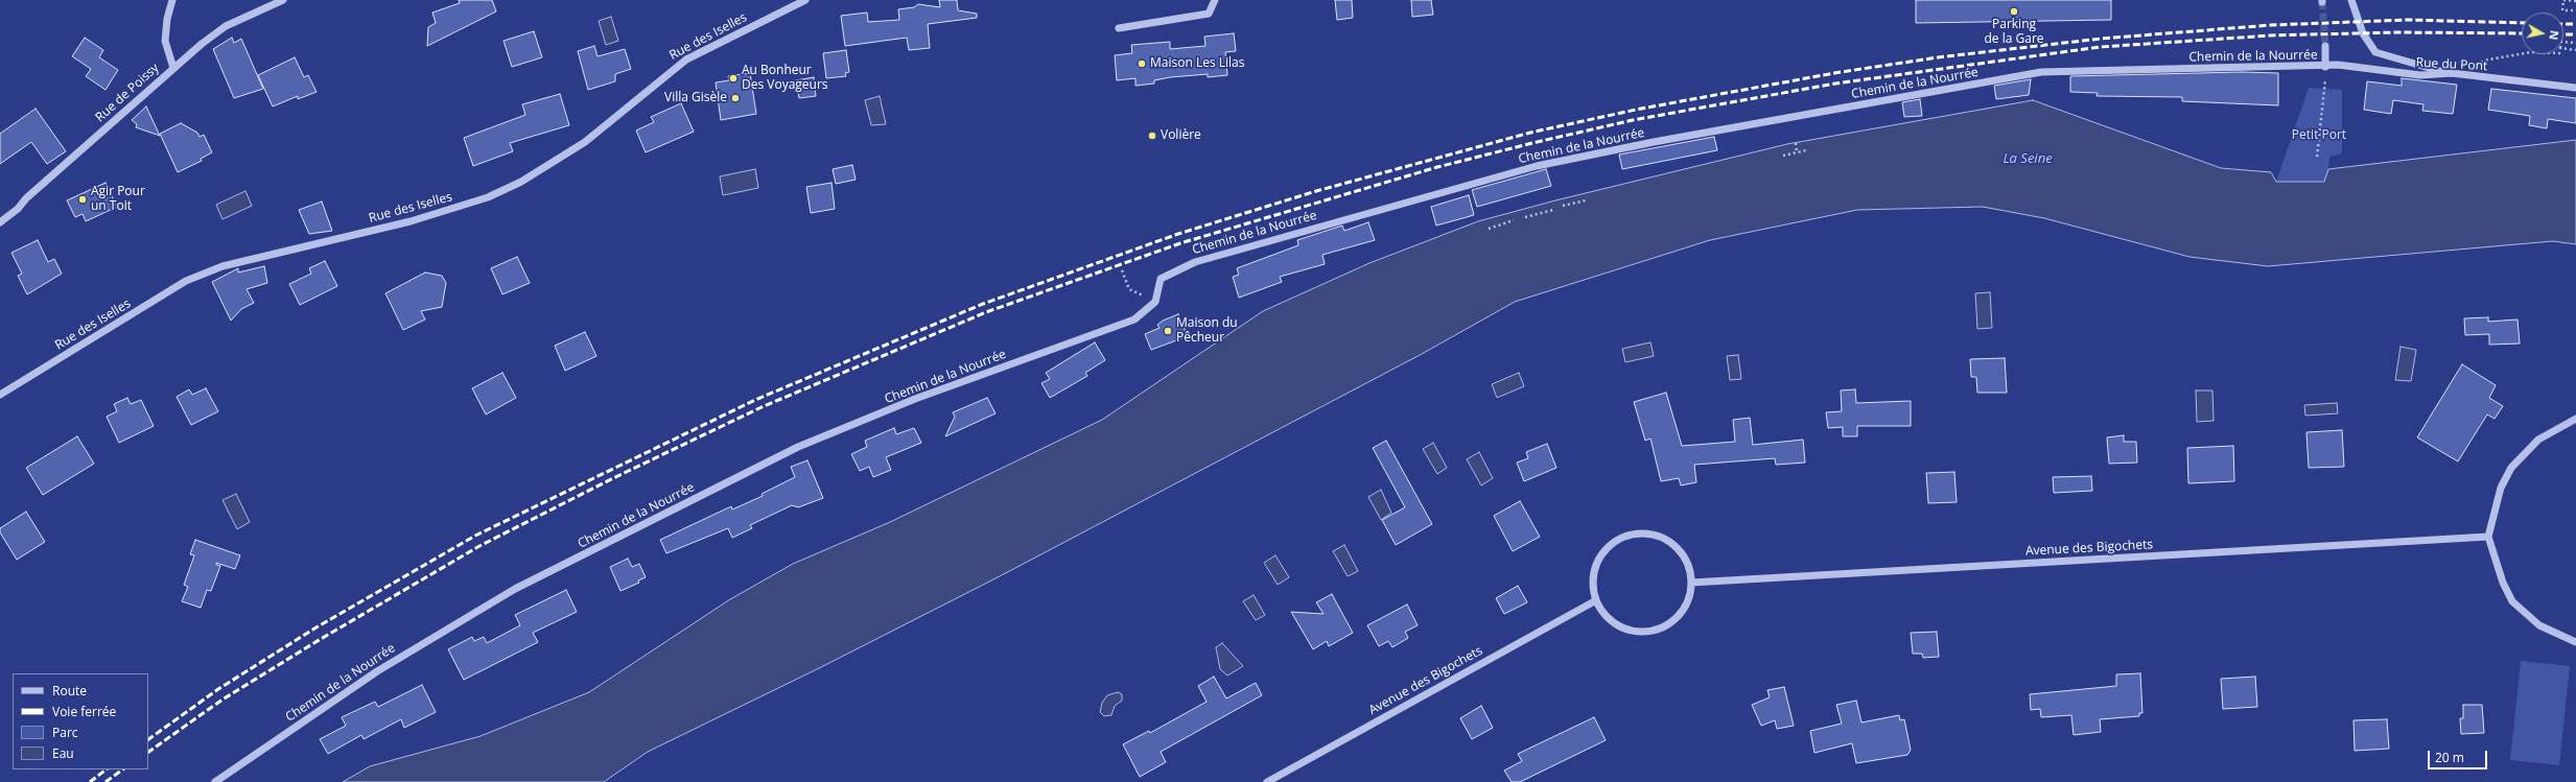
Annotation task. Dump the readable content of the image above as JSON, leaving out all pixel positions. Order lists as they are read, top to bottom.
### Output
{
  "streets": {
    "street": [
      "Rue des Iselles",
      "Chemin de la Nourrée",
      "Rue du Pont",
      "Rue de Poissy",
      "Avenue des Bigochets"
    ]
  },
  "crossings": [
    ["Chemin de la Nourrée", "Rue du Pont"]
  ],
  "water": ["La Seine"],
  "parks": ["Petit Port"],
  "places": [
    "Parking de la Gare",
    "Maison Les Lilas",
    "Au Bonheur Des Voyageurs",
    "Villa Gisèle",
    "Volière",
    "Agir Pour un Toit",
    "Maison du Pêcheur"
  ],
  "legend": [
    "Route",
    "Voie ferrée",
    "Parc",
    "Eau"
  ],
  "scale_bar": "20 m",
  "north": "right"
}
